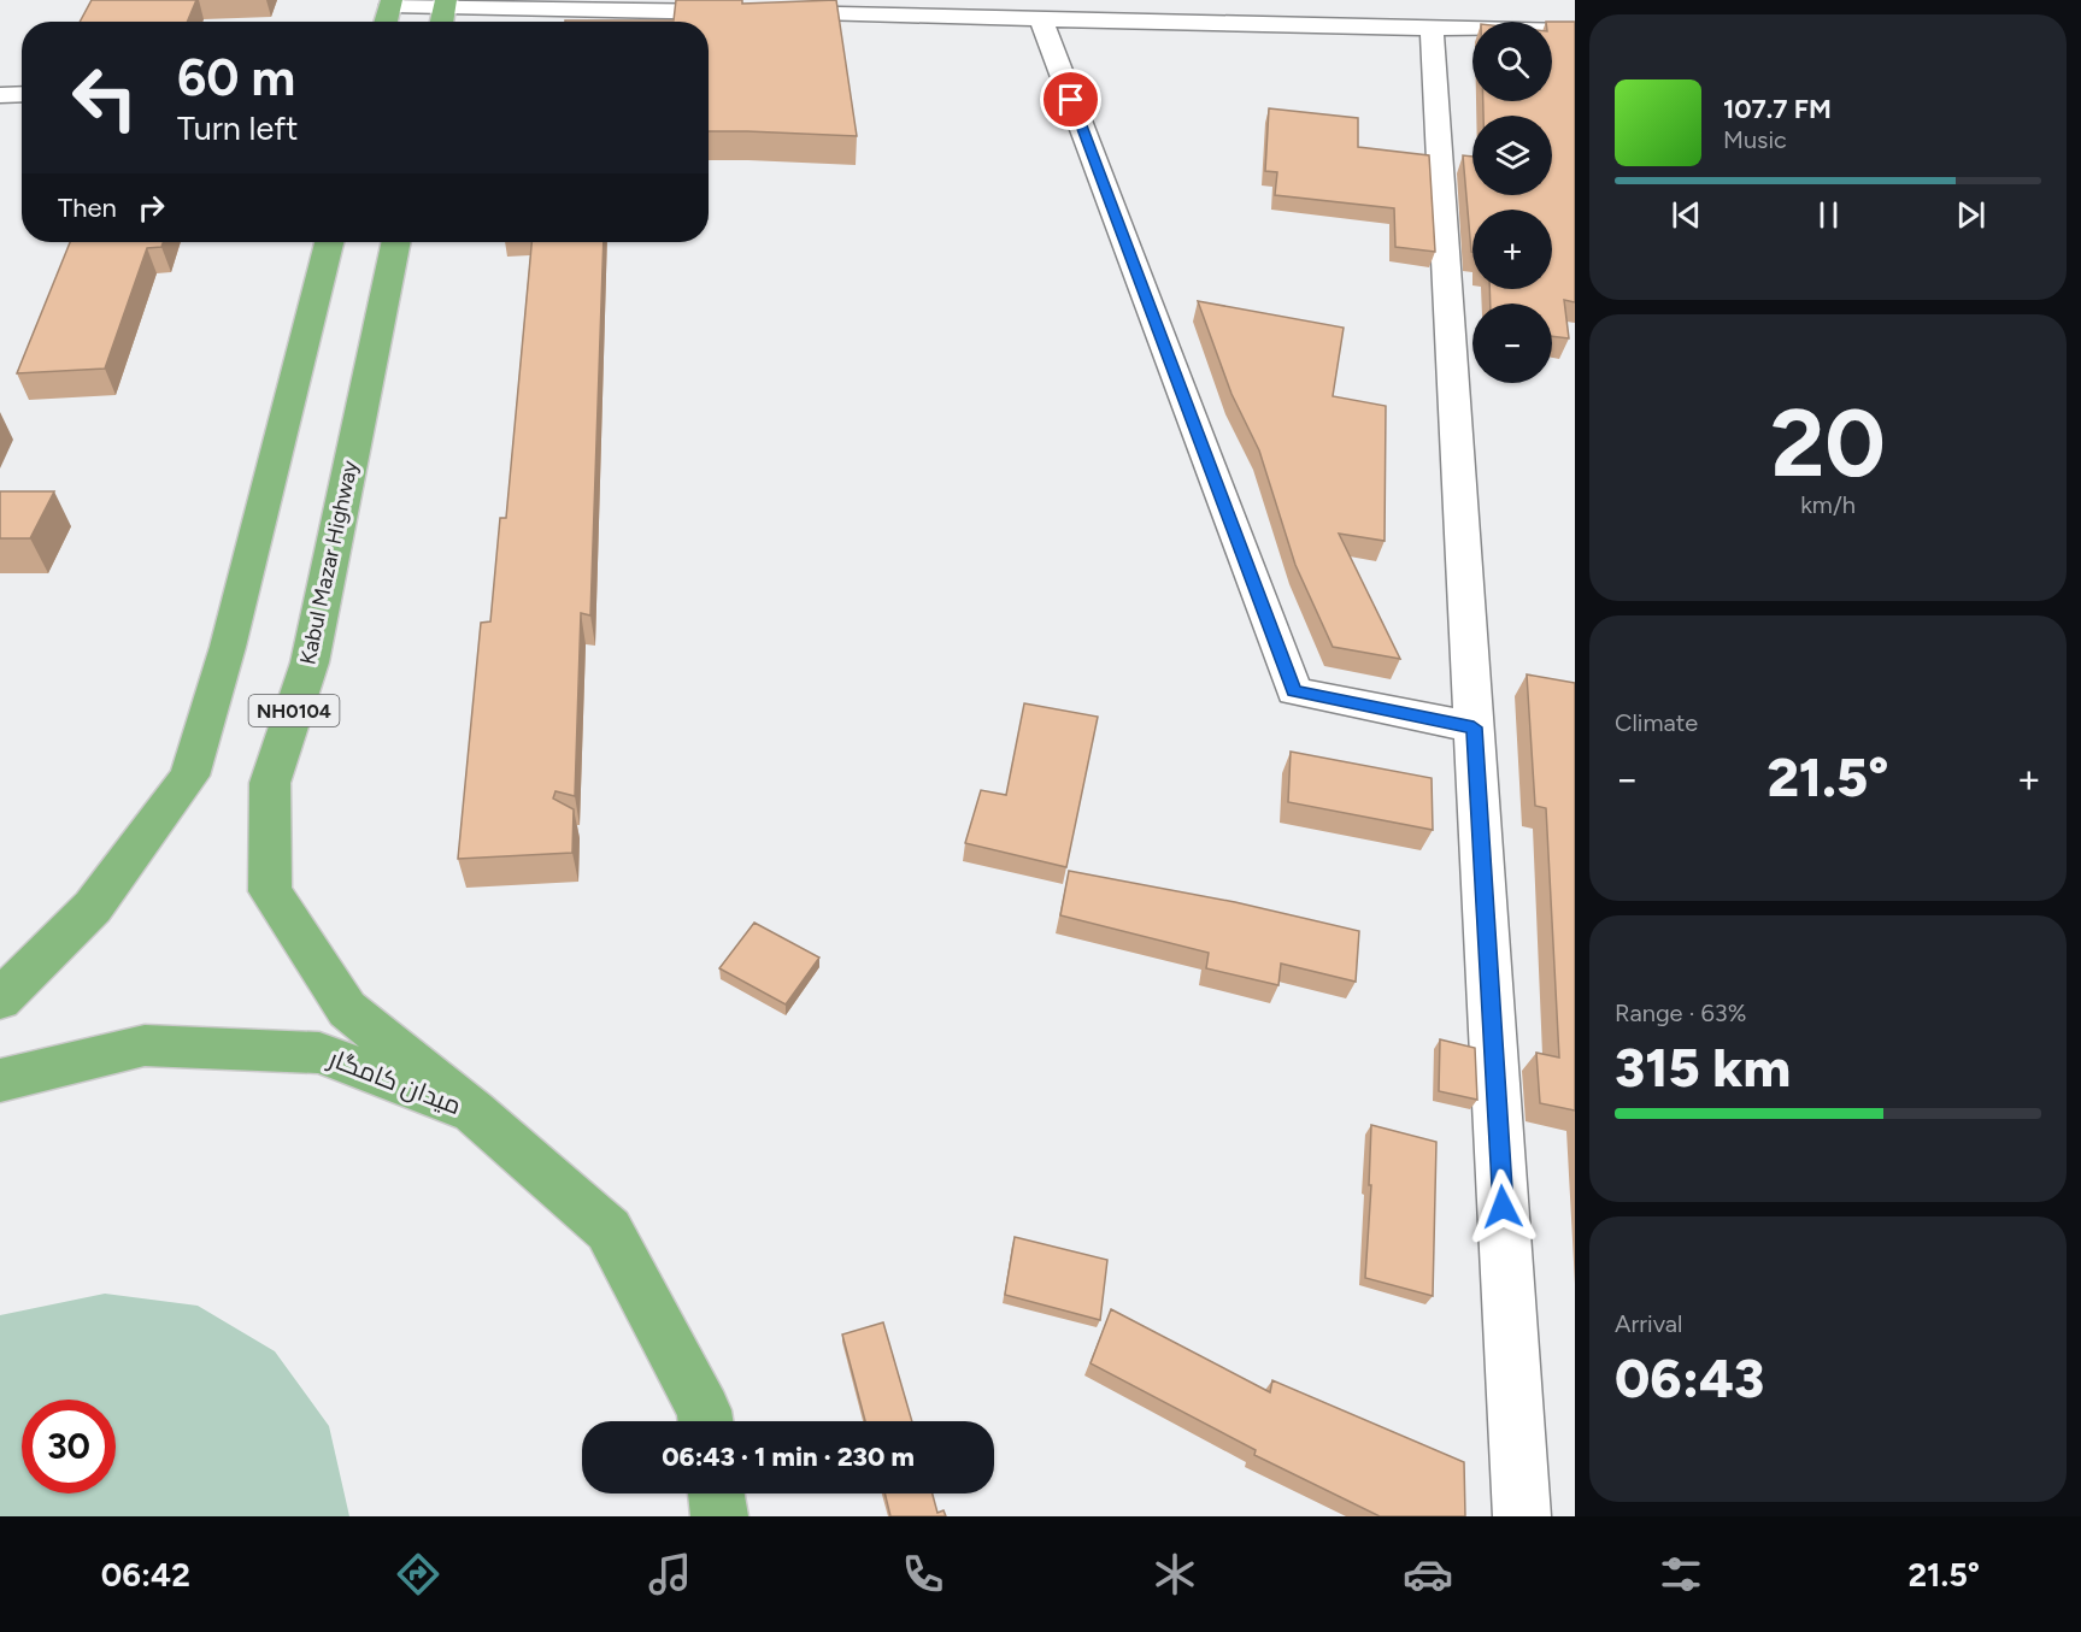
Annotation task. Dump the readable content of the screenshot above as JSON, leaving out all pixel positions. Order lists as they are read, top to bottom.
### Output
{
  "streets": {
    "highway": ["Kabul Mazar Highway", "NH0104", "میدان کامگار"]
  },
  "crossings": [
    ["Kabul Mazar Highway", "میدان کامگار"]
  ],
  "page": {
    "map_buttons": ["+", "−"],
    "turn": ["60 m", "Turn left"],
    "song": ["107.7 FM", "Music"],
    "then": "Then",
    "tile": [
      ["20", "km/h"],
      "Climate",
      ["Range · 63%", "315 km"],
      ["Arrival", "06:43"]
    ],
    "heat": ["−", "21.5°", "+"],
    "limit": "30",
    "trip": "06:43 · 1 min · 230 m",
    "tabs": ["06:42", "21.5°"]
  }
}
